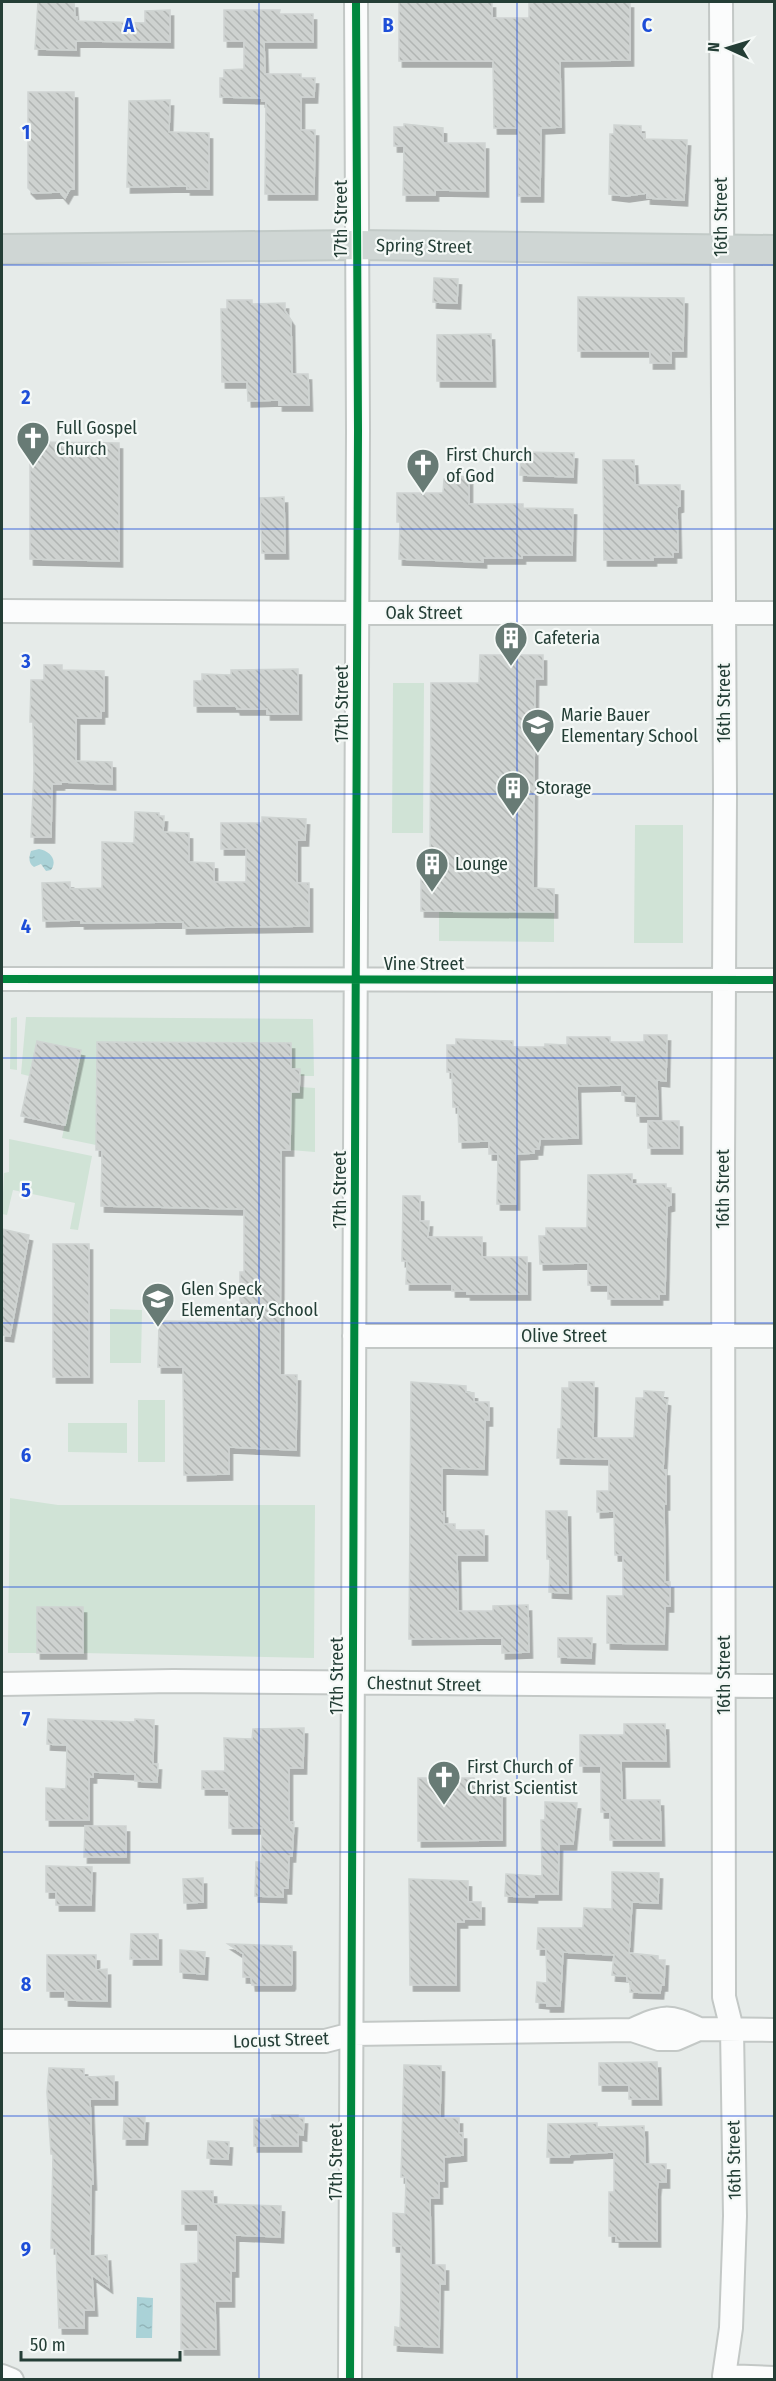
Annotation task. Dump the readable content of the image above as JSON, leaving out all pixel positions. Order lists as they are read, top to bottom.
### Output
{
  "streets": {
    "main road": ["Spring Street"],
    "street": [
      "16th Street",
      "17th Street",
      "Oak Street",
      "Vine Street",
      "Olive Street",
      "Chestnut Street",
      "Locust Street"
    ]
  },
  "crossings": [
    ["16th Street", "Spring Street"],
    ["16th Street", "Oak Street"],
    ["16th Street", "Vine Street"],
    ["16th Street", "Olive Street"],
    ["16th Street", "Chestnut Street"],
    ["16th Street", "Locust Street"],
    ["17th Street", "Spring Street"],
    ["17th Street", "Oak Street"],
    ["17th Street", "Vine Street"],
    ["17th Street", "Olive Street"],
    ["17th Street", "Chestnut Street"],
    ["17th Street", "Locust Street"]
  ],
  "places": {
    "church": ["Full Gospel Church", "First Church of God", "First Church of Christ Scientist"],
    "building": ["Cafeteria", "Storage", "Lounge"],
    "school or university": ["Marie Bauer Elementary School", "Glen Speck Elementary School"]
  },
  "scale_bar": "50 m",
  "north": "left",
  "grid": {
    "columns": ["A", "B", "C"],
    "rows": [
      "1",
      "2",
      "3",
      "4",
      "5",
      "6",
      "7",
      "8",
      "9"
    ]
  }
}
